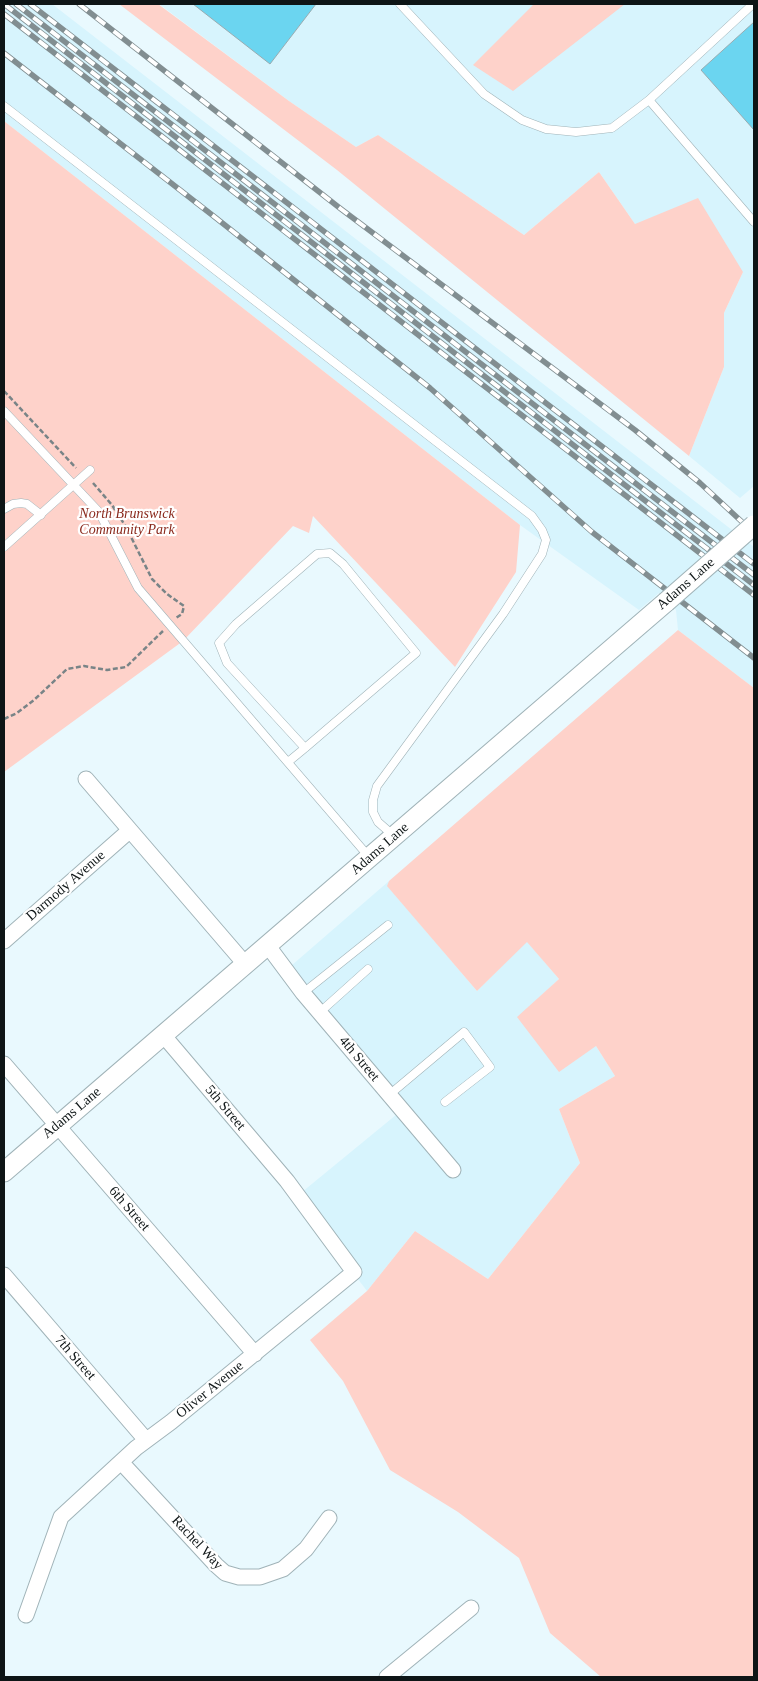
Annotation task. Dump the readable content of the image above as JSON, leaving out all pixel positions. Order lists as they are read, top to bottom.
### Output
{
  "streets": {
    "street": [
      "Adams Lane",
      "Darmody Avenue",
      "4th Street",
      "5th Street",
      "6th Street",
      "7th Street",
      "Oliver Avenue",
      "Rachel Way"
    ]
  },
  "crossings": [
    ["Adams Lane", "4th Street"],
    ["Adams Lane", "5th Street"],
    ["Adams Lane", "6th Street"],
    ["5th Street", "Oliver Avenue"],
    ["6th Street", "Oliver Avenue"],
    ["7th Street", "Oliver Avenue"],
    ["Oliver Avenue", "Rachel Way"]
  ],
  "parks": ["North Brunswick Community Park"]
}
